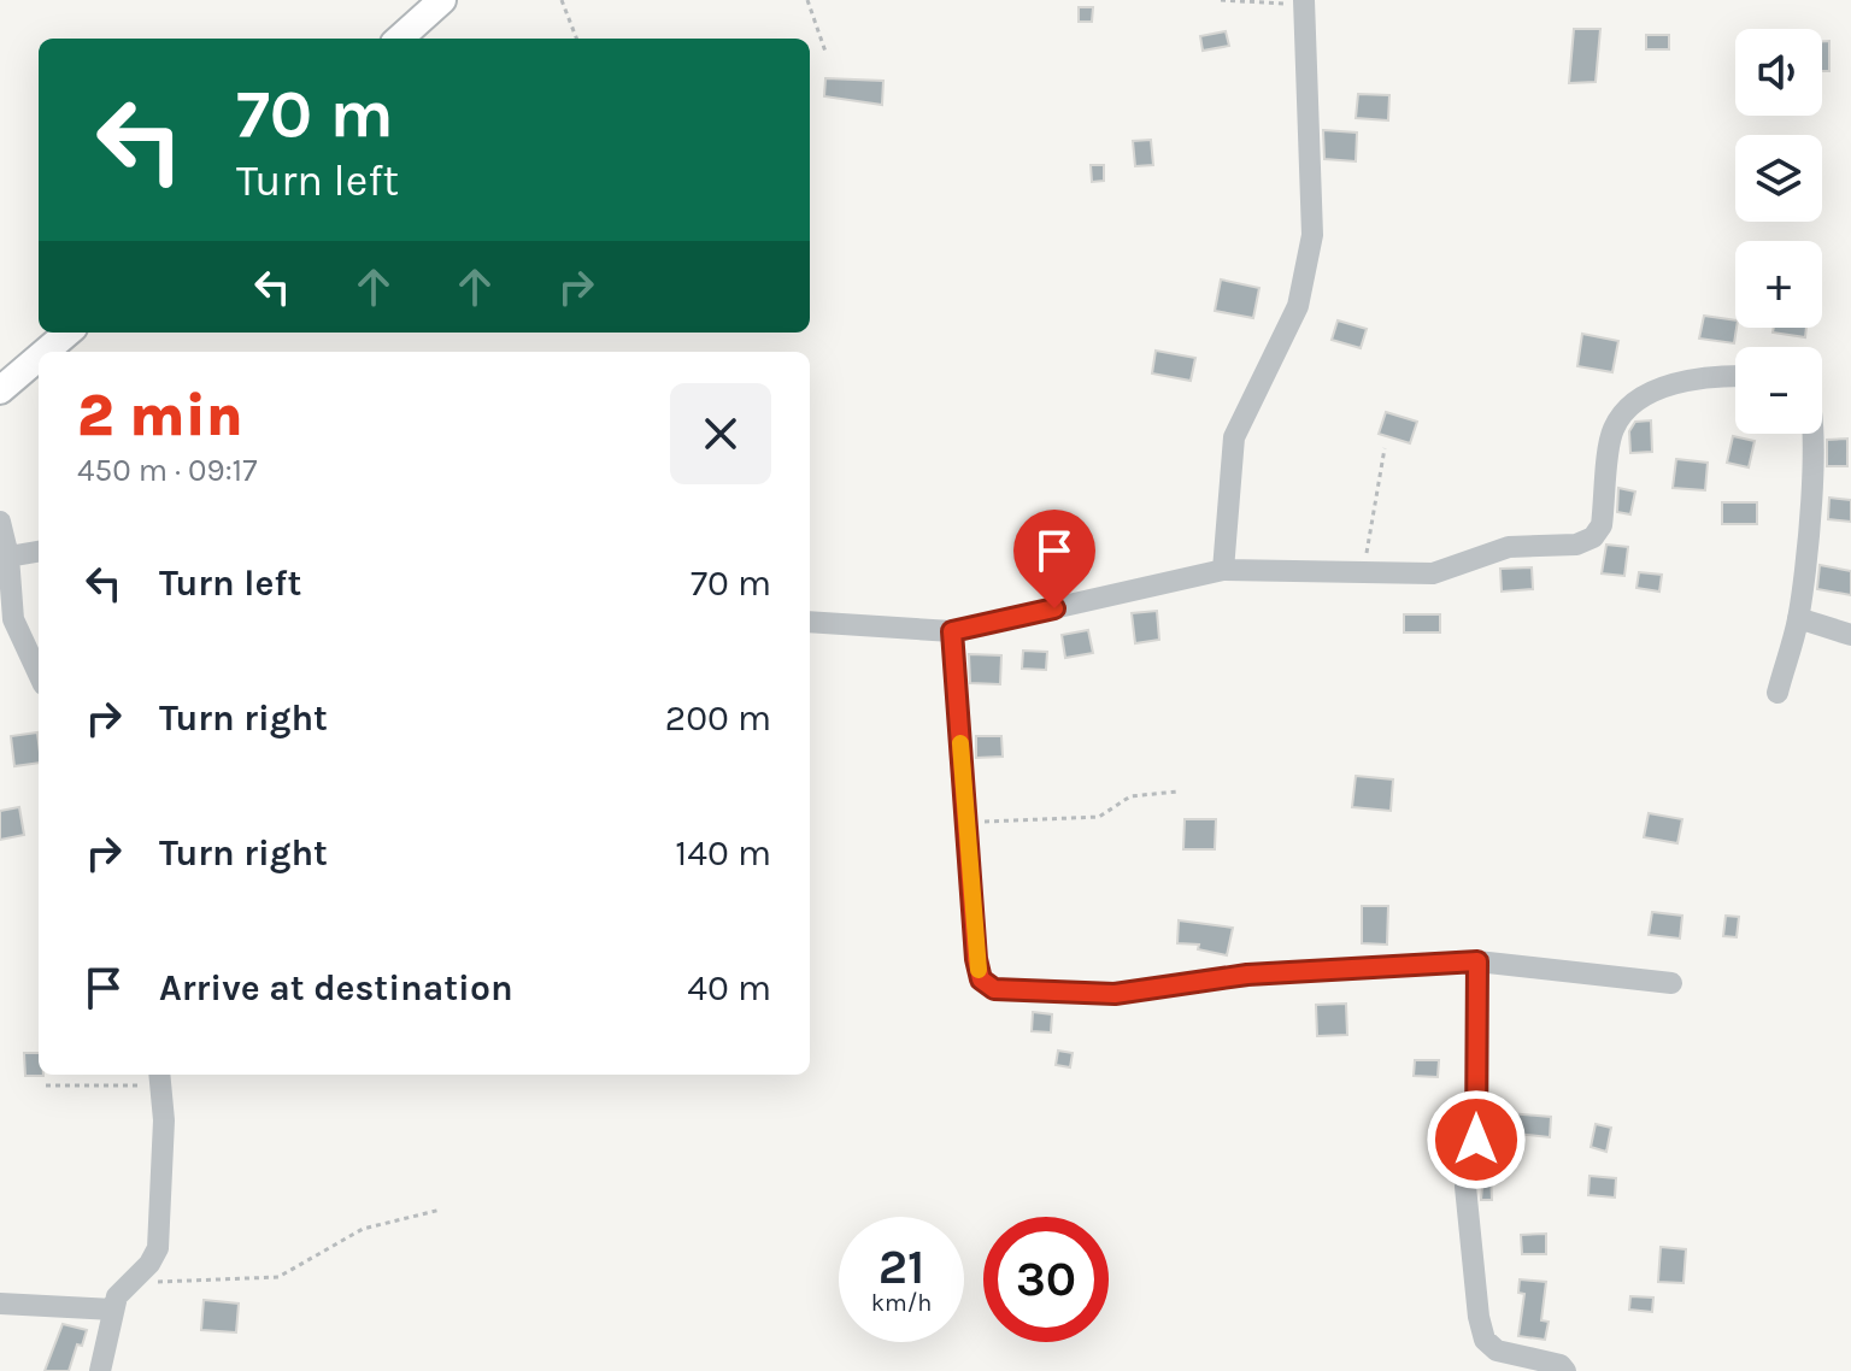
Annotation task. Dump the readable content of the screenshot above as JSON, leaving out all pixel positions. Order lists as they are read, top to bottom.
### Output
{
  "page": {
    "map_buttons": ["+", "−"],
    "turn": ["70 m", "Turn left"],
    "heading": ["2 min", "450 m · 09:17"],
    "list": [
      {
        "name": "Turn left",
        "value": "70 m"
      },
      {
        "name": "Turn right",
        "value": "200 m"
      },
      {
        "name": "Turn right",
        "value": "140 m"
      },
      {
        "name": "Arrive at destination",
        "value": "40 m"
      }
    ],
    "speed": "21 km/h",
    "limit": "30"
  }
}
